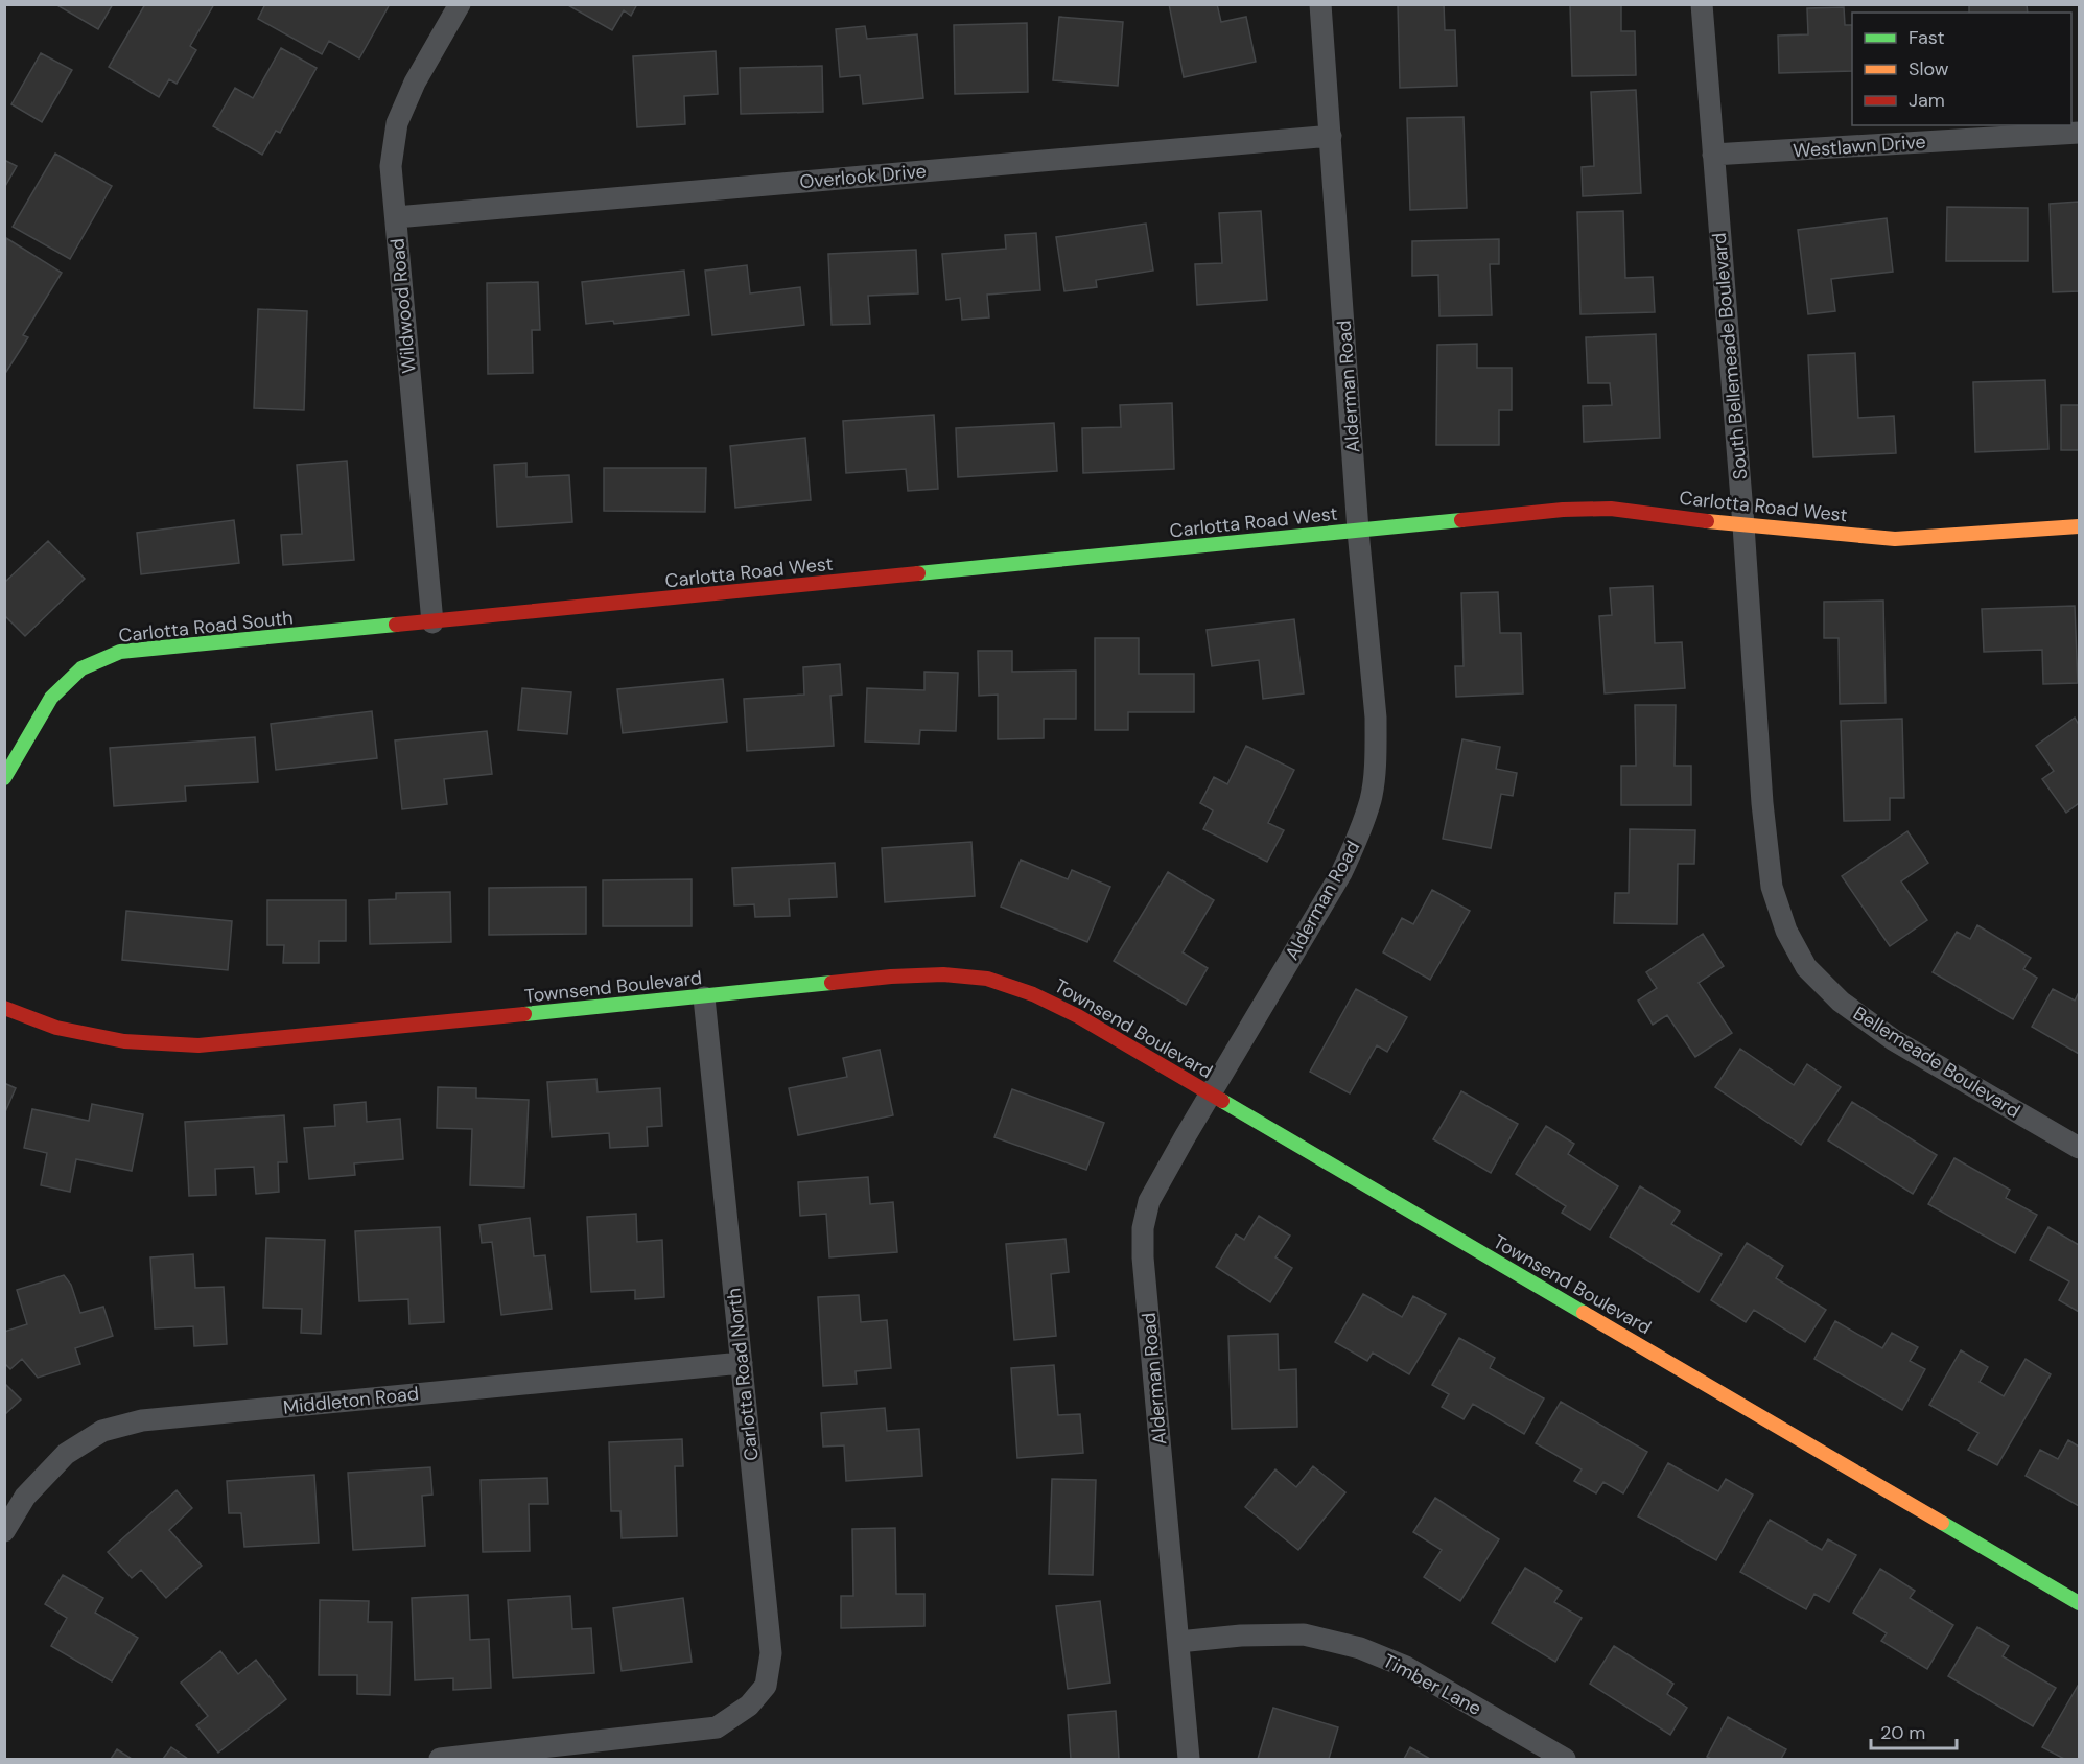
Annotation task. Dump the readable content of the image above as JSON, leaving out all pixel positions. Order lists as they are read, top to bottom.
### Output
{
  "streets": {
    "street": [
      "Westlawn Drive",
      "Overlook Drive",
      "Wildwood Road",
      "South Bellemeade Boulevard",
      "Alderman Road",
      "Carlotta Road West",
      "Carlotta Road South",
      "Townsend Boulevard",
      "Bellemeade Boulevard",
      "Carlotta Road North",
      "Middleton Road",
      "Timber Lane"
    ]
  },
  "crossings": [
    ["Westlawn Drive", "South Bellemeade Boulevard"],
    ["Overlook Drive", "Wildwood Road"],
    ["Overlook Drive", "Alderman Road"],
    ["Wildwood Road", "Carlotta Road West"],
    ["Wildwood Road", "Carlotta Road South"],
    ["South Bellemeade Boulevard", "Carlotta Road West"],
    ["South Bellemeade Boulevard", "Bellemeade Boulevard"],
    ["Alderman Road", "Carlotta Road West"],
    ["Alderman Road", "Townsend Boulevard"],
    ["Alderman Road", "Timber Lane"],
    ["Carlotta Road West", "Carlotta Road South"],
    ["Townsend Boulevard", "Carlotta Road North"],
    ["Carlotta Road North", "Middleton Road"]
  ],
  "legend": ["Fast", "Slow", "Jam"],
  "scale_bar": "20 m"
}
